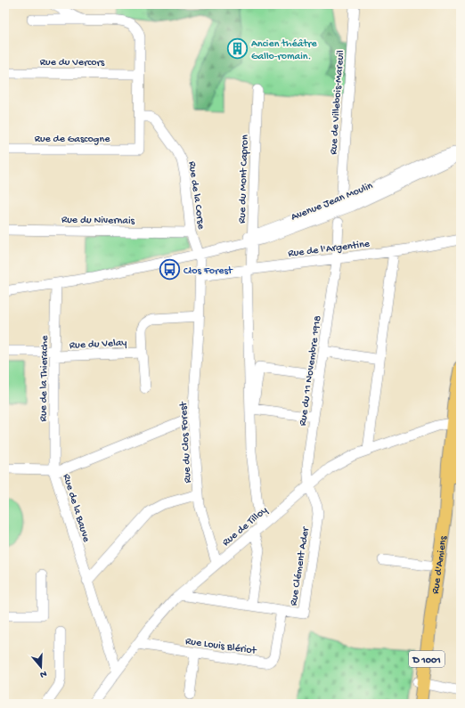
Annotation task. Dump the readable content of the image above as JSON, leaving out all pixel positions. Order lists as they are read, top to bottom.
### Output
{
  "streets": {
    "main road": ["Rue d'Amiens", "D 1001"],
    "street": [
      "Rue du Vercors",
      "Rue de Villebois-Mareuil",
      "Rue de Gascogne",
      "Rue du Mont Capron",
      "Rue de la Corse",
      "Avenue Jean Moulin",
      "Rue du Nivernais",
      "Rue de l'Argentine",
      "Rue du Velay",
      "Rue du 11 Novembre 1918",
      "Rue de la Thierache",
      "Rue du Clos Forest",
      "Rue de la Bauve",
      "Rue de Tilloy",
      "Rue Clément Ader",
      "Rue Louis Blériot"
    ]
  },
  "crossings": [
    ["Rue de Villebois-Mareuil", "Avenue Jean Moulin"],
    ["Rue de Gascogne", "Rue de la Corse"],
    ["Rue du Mont Capron", "Avenue Jean Moulin"],
    ["Rue du Mont Capron", "Rue de l'Argentine"],
    ["Rue du Mont Capron", "Rue de Tilloy"],
    ["Rue de la Corse", "Avenue Jean Moulin"],
    ["Rue de la Corse", "Rue du Nivernais"],
    ["Rue de la Corse", "Rue du Clos Forest"],
    ["Avenue Jean Moulin", "Rue de la Thierache"],
    ["Avenue Jean Moulin", "Rue du Clos Forest"],
    ["Rue de l'Argentine", "Rue du 11 Novembre 1918"],
    ["Rue de l'Argentine", "Rue du Clos Forest"],
    ["Rue du Velay", "Rue de la Thierache"],
    ["Rue du Velay", "Rue du Clos Forest"],
    ["Rue du 11 Novembre 1918", "Rue de Tilloy"],
    ["Rue du 11 Novembre 1918", "Rue Clément Ader"],
    ["Rue de la Thierache", "Rue de la Bauve"],
    ["Rue du Clos Forest", "Rue de la Bauve"],
    ["Rue du Clos Forest", "Rue de Tilloy"],
    ["Rue de la Bauve", "Rue de Tilloy"],
    ["Rue de Tilloy", "Rue d'Amiens"],
    ["Rue de Tilloy", "Rue Clément Ader"],
    ["Rue de Tilloy", "Rue Louis Blériot"],
    ["Rue Clément Ader", "Rue Louis Blériot"]
  ],
  "places": {
    "building": ["Ancien théâtre Gallo-romain."],
    "bus stop": ["Clos Forest"]
  },
  "north": "bottom"
}
